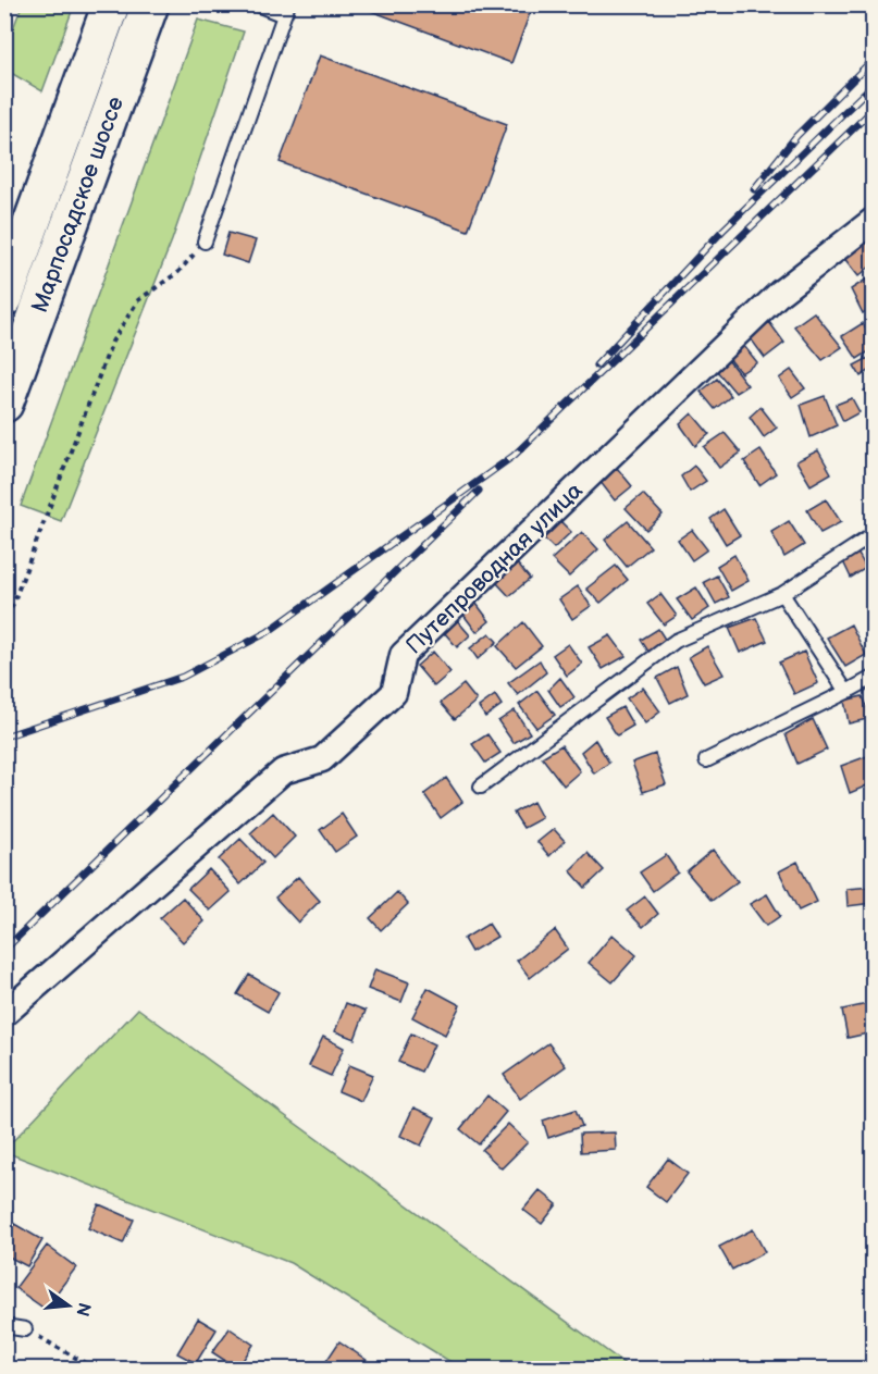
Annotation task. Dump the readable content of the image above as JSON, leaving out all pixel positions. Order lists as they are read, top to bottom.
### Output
{
  "streets": {
    "main road": ["Марпосадское шоссе"],
    "street": ["Путепроводная улица"]
  },
  "north": "right"
}
